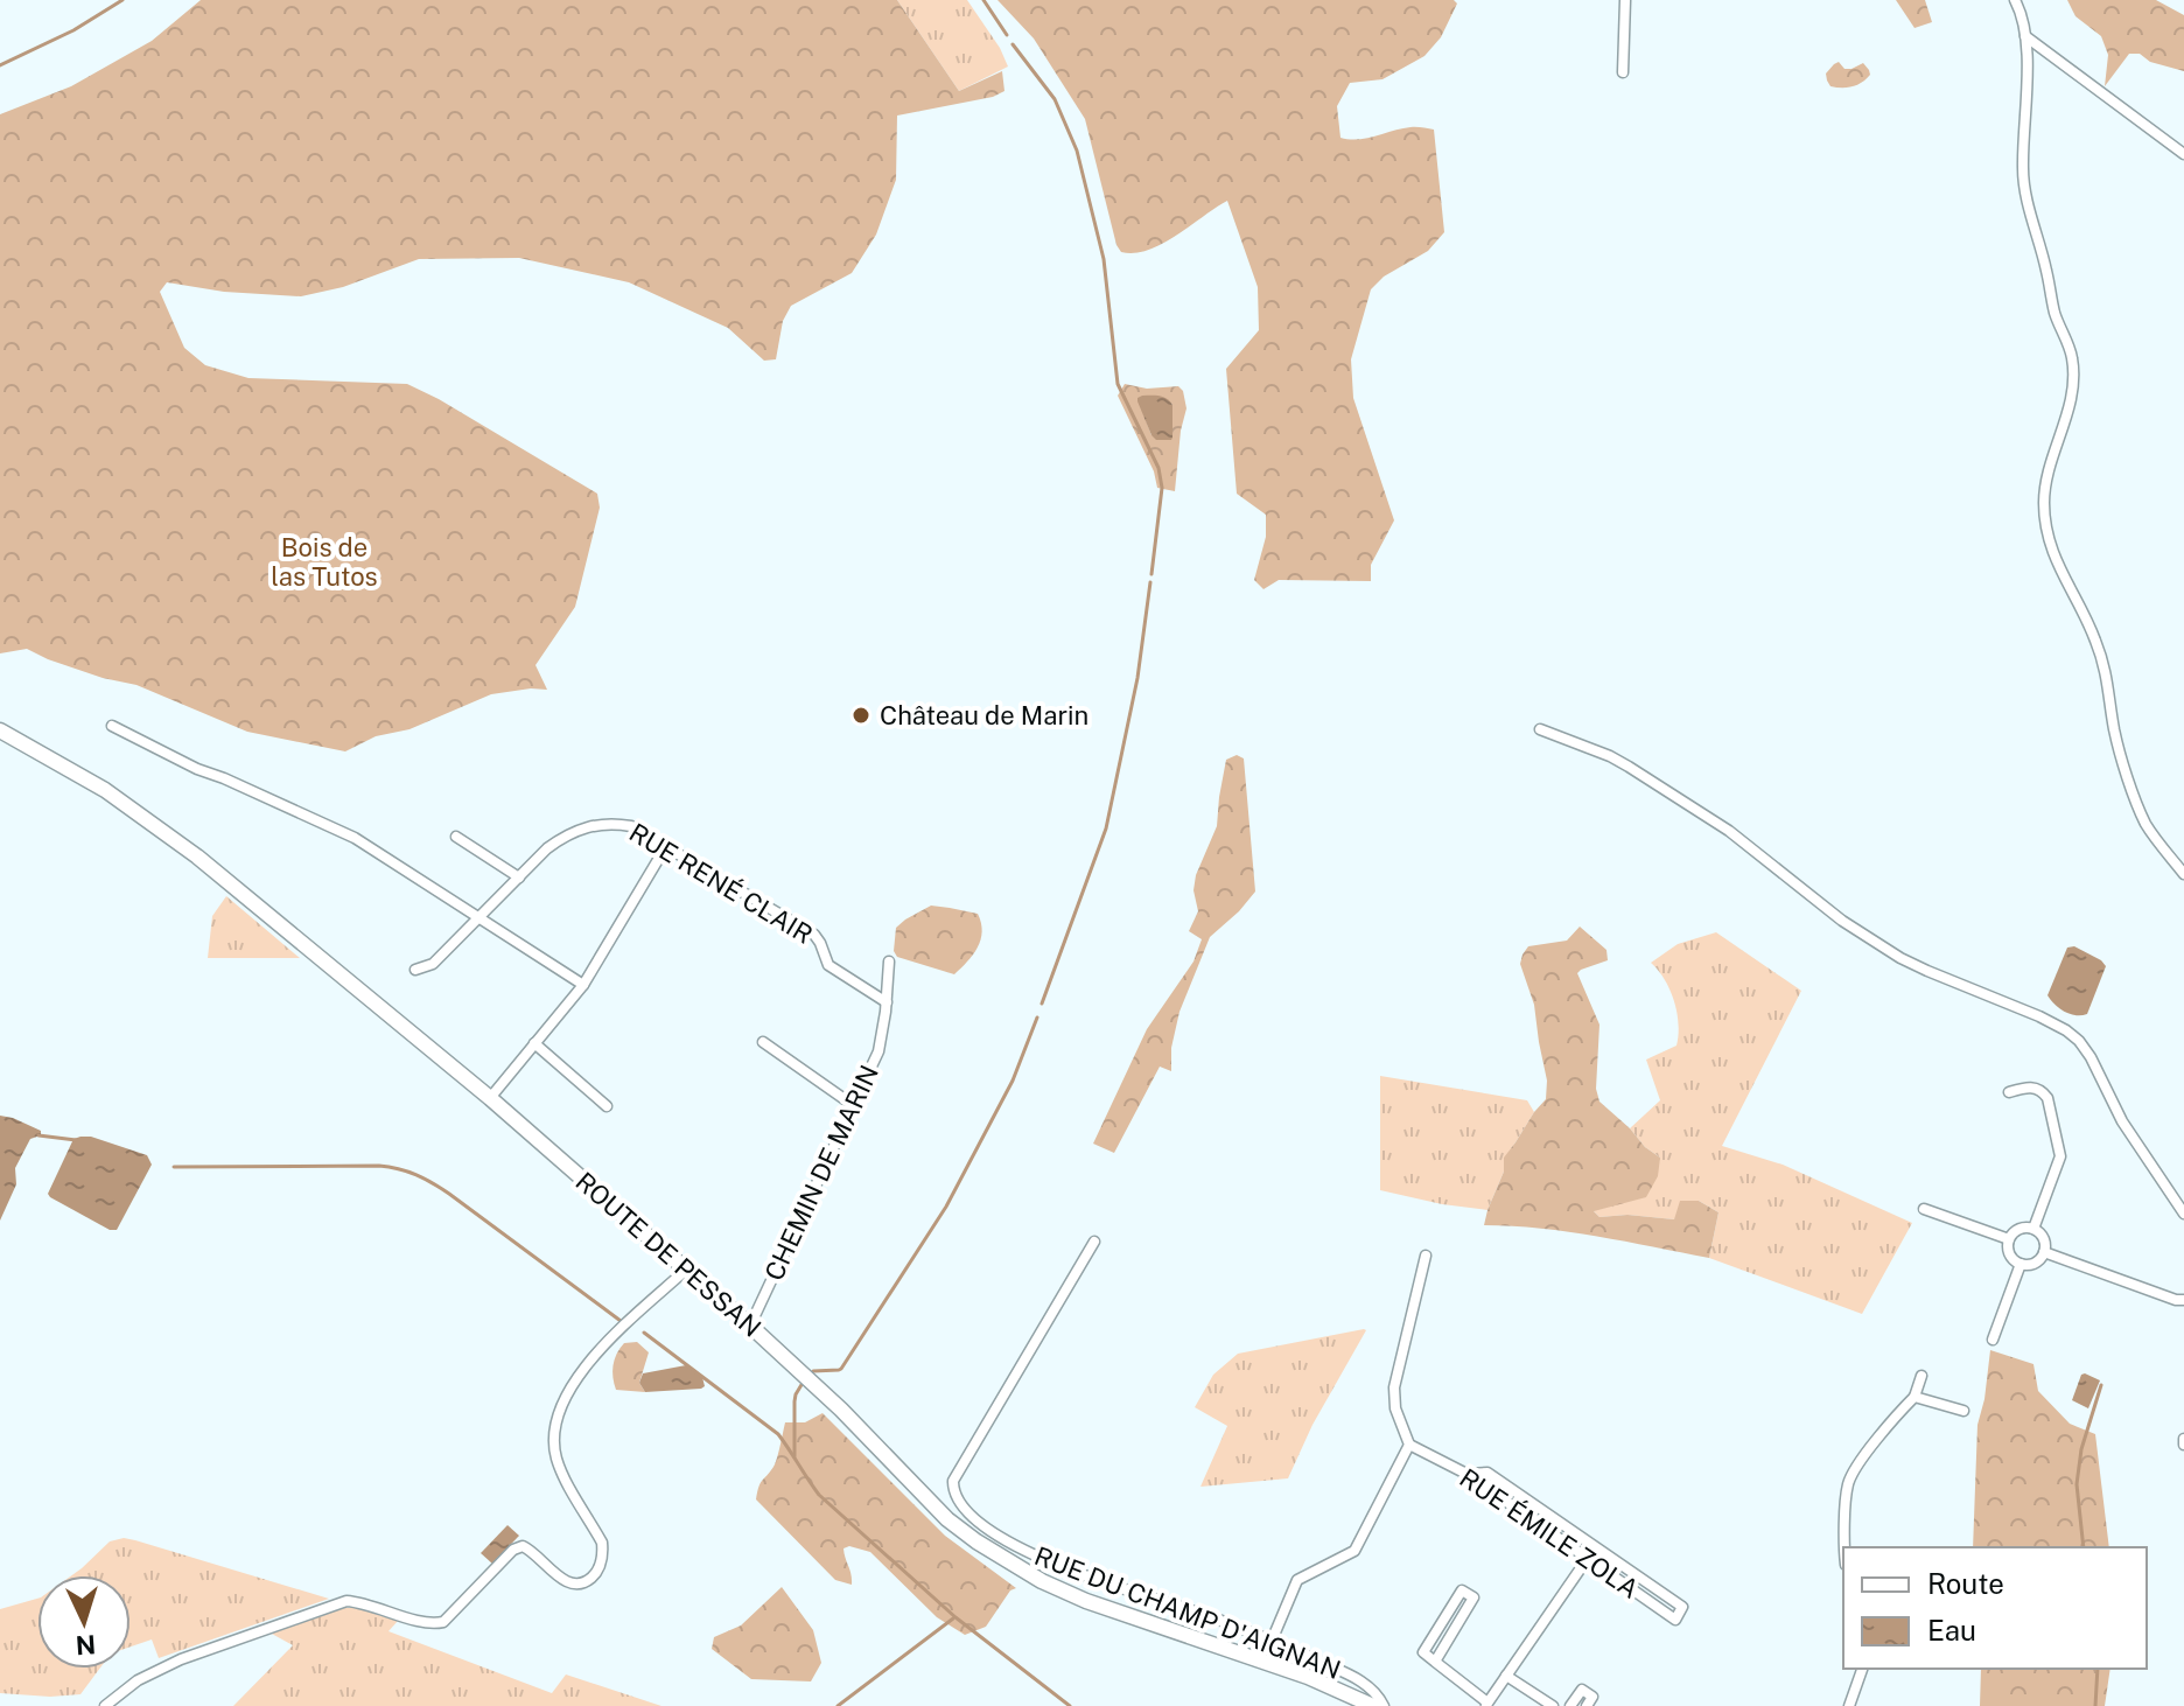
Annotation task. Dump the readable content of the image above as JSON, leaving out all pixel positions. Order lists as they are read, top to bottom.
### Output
{
  "streets": {
    "main road": ["ROUTE DE PESSAN"],
    "street": [
      "RUE RENÉ CLAIR",
      "CHEMIN DE MARIN",
      "RUE ÉMILE ZOLA",
      "RUE DU CHAMP D'AIGNAN"
    ]
  },
  "crossings": [
    ["RUE RENÉ CLAIR", "CHEMIN DE MARIN"],
    ["CHEMIN DE MARIN", "ROUTE DE PESSAN"]
  ],
  "parks": ["Bois de las Tutos"],
  "places": ["Château de Marin"],
  "legend": ["Route", "Eau"],
  "north": "bottom"
}
